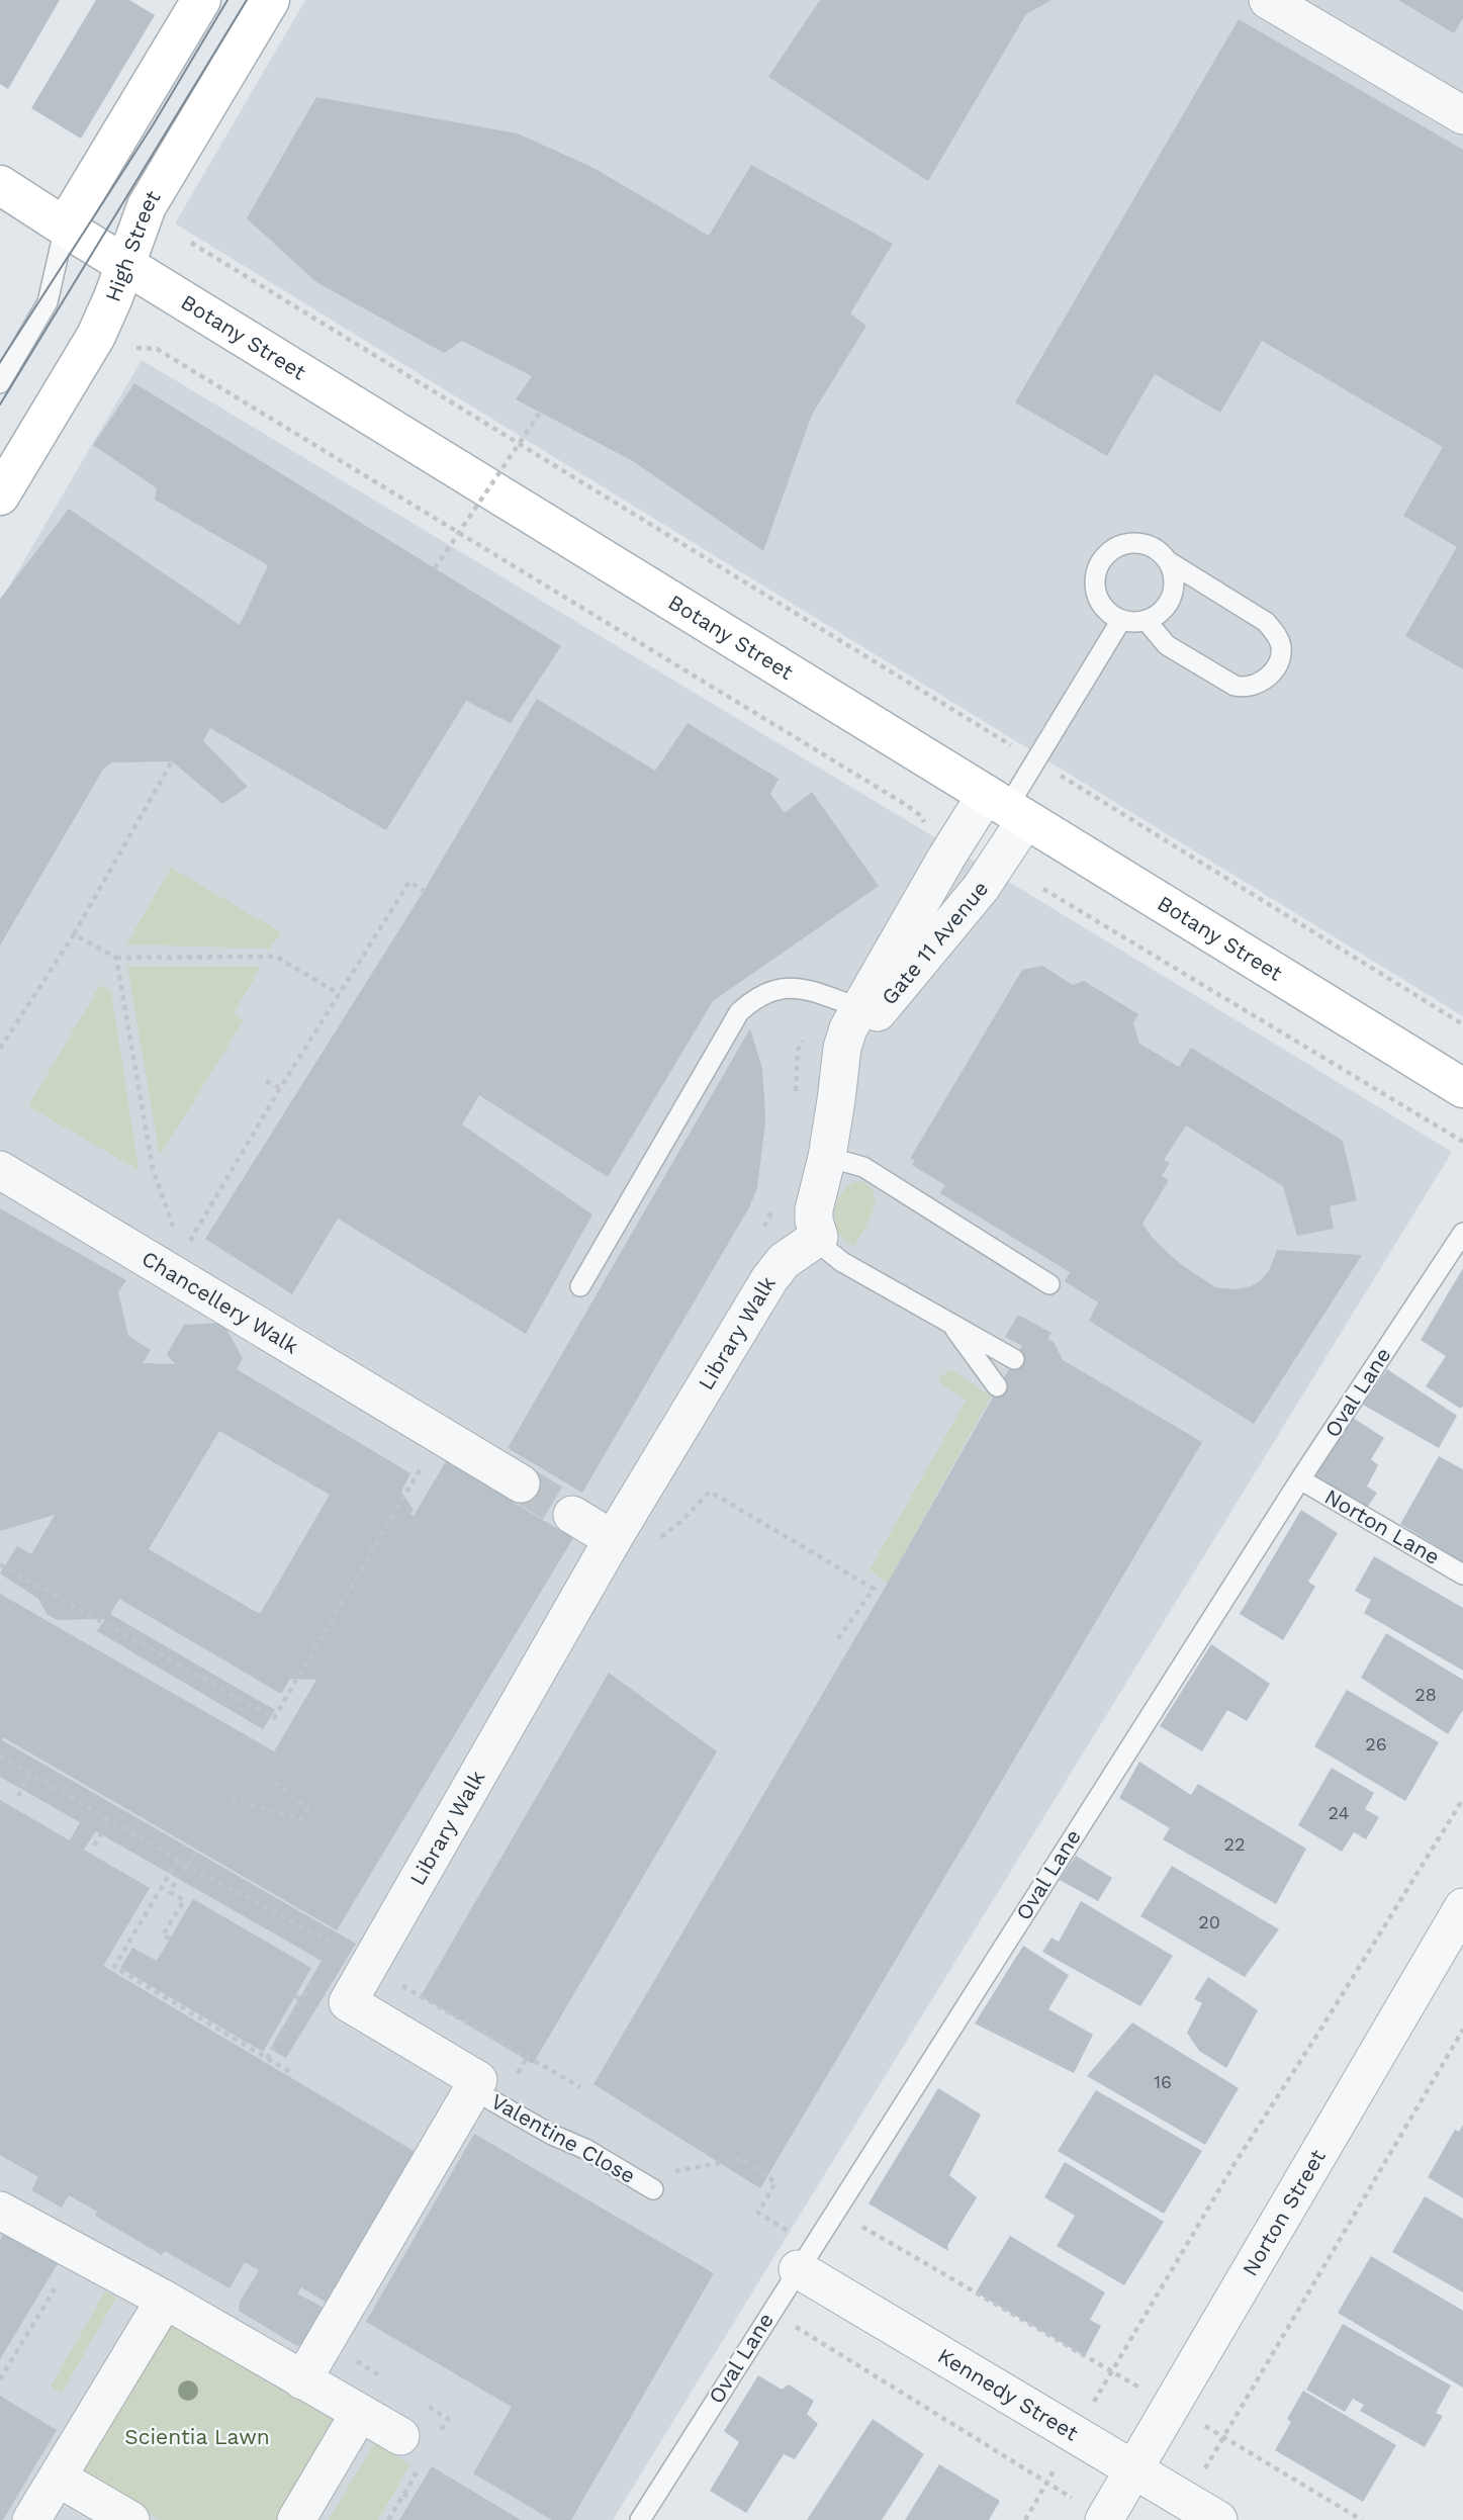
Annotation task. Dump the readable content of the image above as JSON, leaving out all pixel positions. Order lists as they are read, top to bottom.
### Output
{
  "streets": {
    "street": [
      "High Street",
      "Botany Street",
      "Gate 11 Avenue",
      "Chancellery Walk",
      "Library Walk",
      "Norton Street",
      "Kennedy Street"
    ],
    "lane": ["Oval Lane", "Norton Lane", "Valentine Close"]
  },
  "crossings": [
    ["High Street", "Botany Street"],
    ["Botany Street", "Gate 11 Avenue"],
    ["Gate 11 Avenue", "Library Walk"],
    ["Library Walk", "Valentine Close"],
    ["Oval Lane", "Norton Lane"],
    ["Oval Lane", "Kennedy Street"],
    ["Norton Street", "Kennedy Street"]
  ],
  "parks": ["Scientia Lawn"],
  "house_numbers": [
    "28",
    "26",
    "24",
    "22",
    "20",
    "16"
  ]
}
